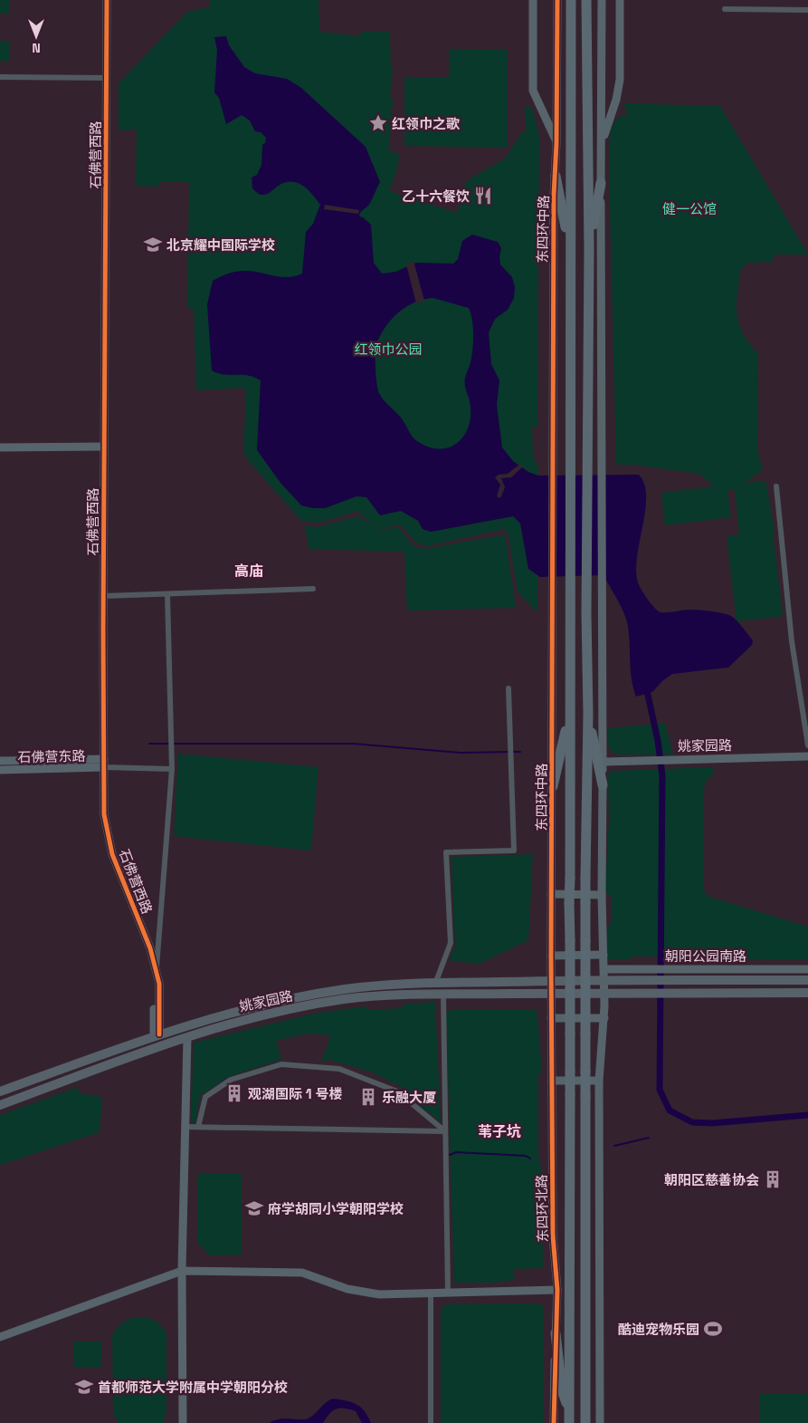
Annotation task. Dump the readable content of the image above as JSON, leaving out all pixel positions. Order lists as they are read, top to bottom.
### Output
{
  "streets": {
    "highway": ["东四环中路", "东四环北路"],
    "main road": ["姚家园路", "朝阳公园南路"],
    "street": ["石佛营西路", "石佛营东路"]
  },
  "crossings": [
    ["石佛营西路", "姚家园路"],
    ["石佛营西路", "石佛营东路"],
    ["东四环中路", "姚家园路"],
    ["东四环中路", "朝阳公园南路"],
    ["东四环中路", "东四环北路"],
    ["姚家园路", "朝阳公园南路"],
    ["姚家园路", "东四环北路"]
  ],
  "districts": ["高庙", "苇子坑"],
  "parks": ["健一公馆", "红领巾公园"],
  "places": {
    "place": ["红领巾之歌"],
    "restaurant": ["乙十六餐饮"],
    "school or university": ["北京耀中国际学校", "府学胡同小学朝阳学校", "首都师范大学附属中学朝阳分校"],
    "building": ["观湖国际 1 号楼", "乐融大厦", "朝阳区慈善协会"],
    "sports": ["酷迪宠物乐园"]
  },
  "north": "bottom"
}
